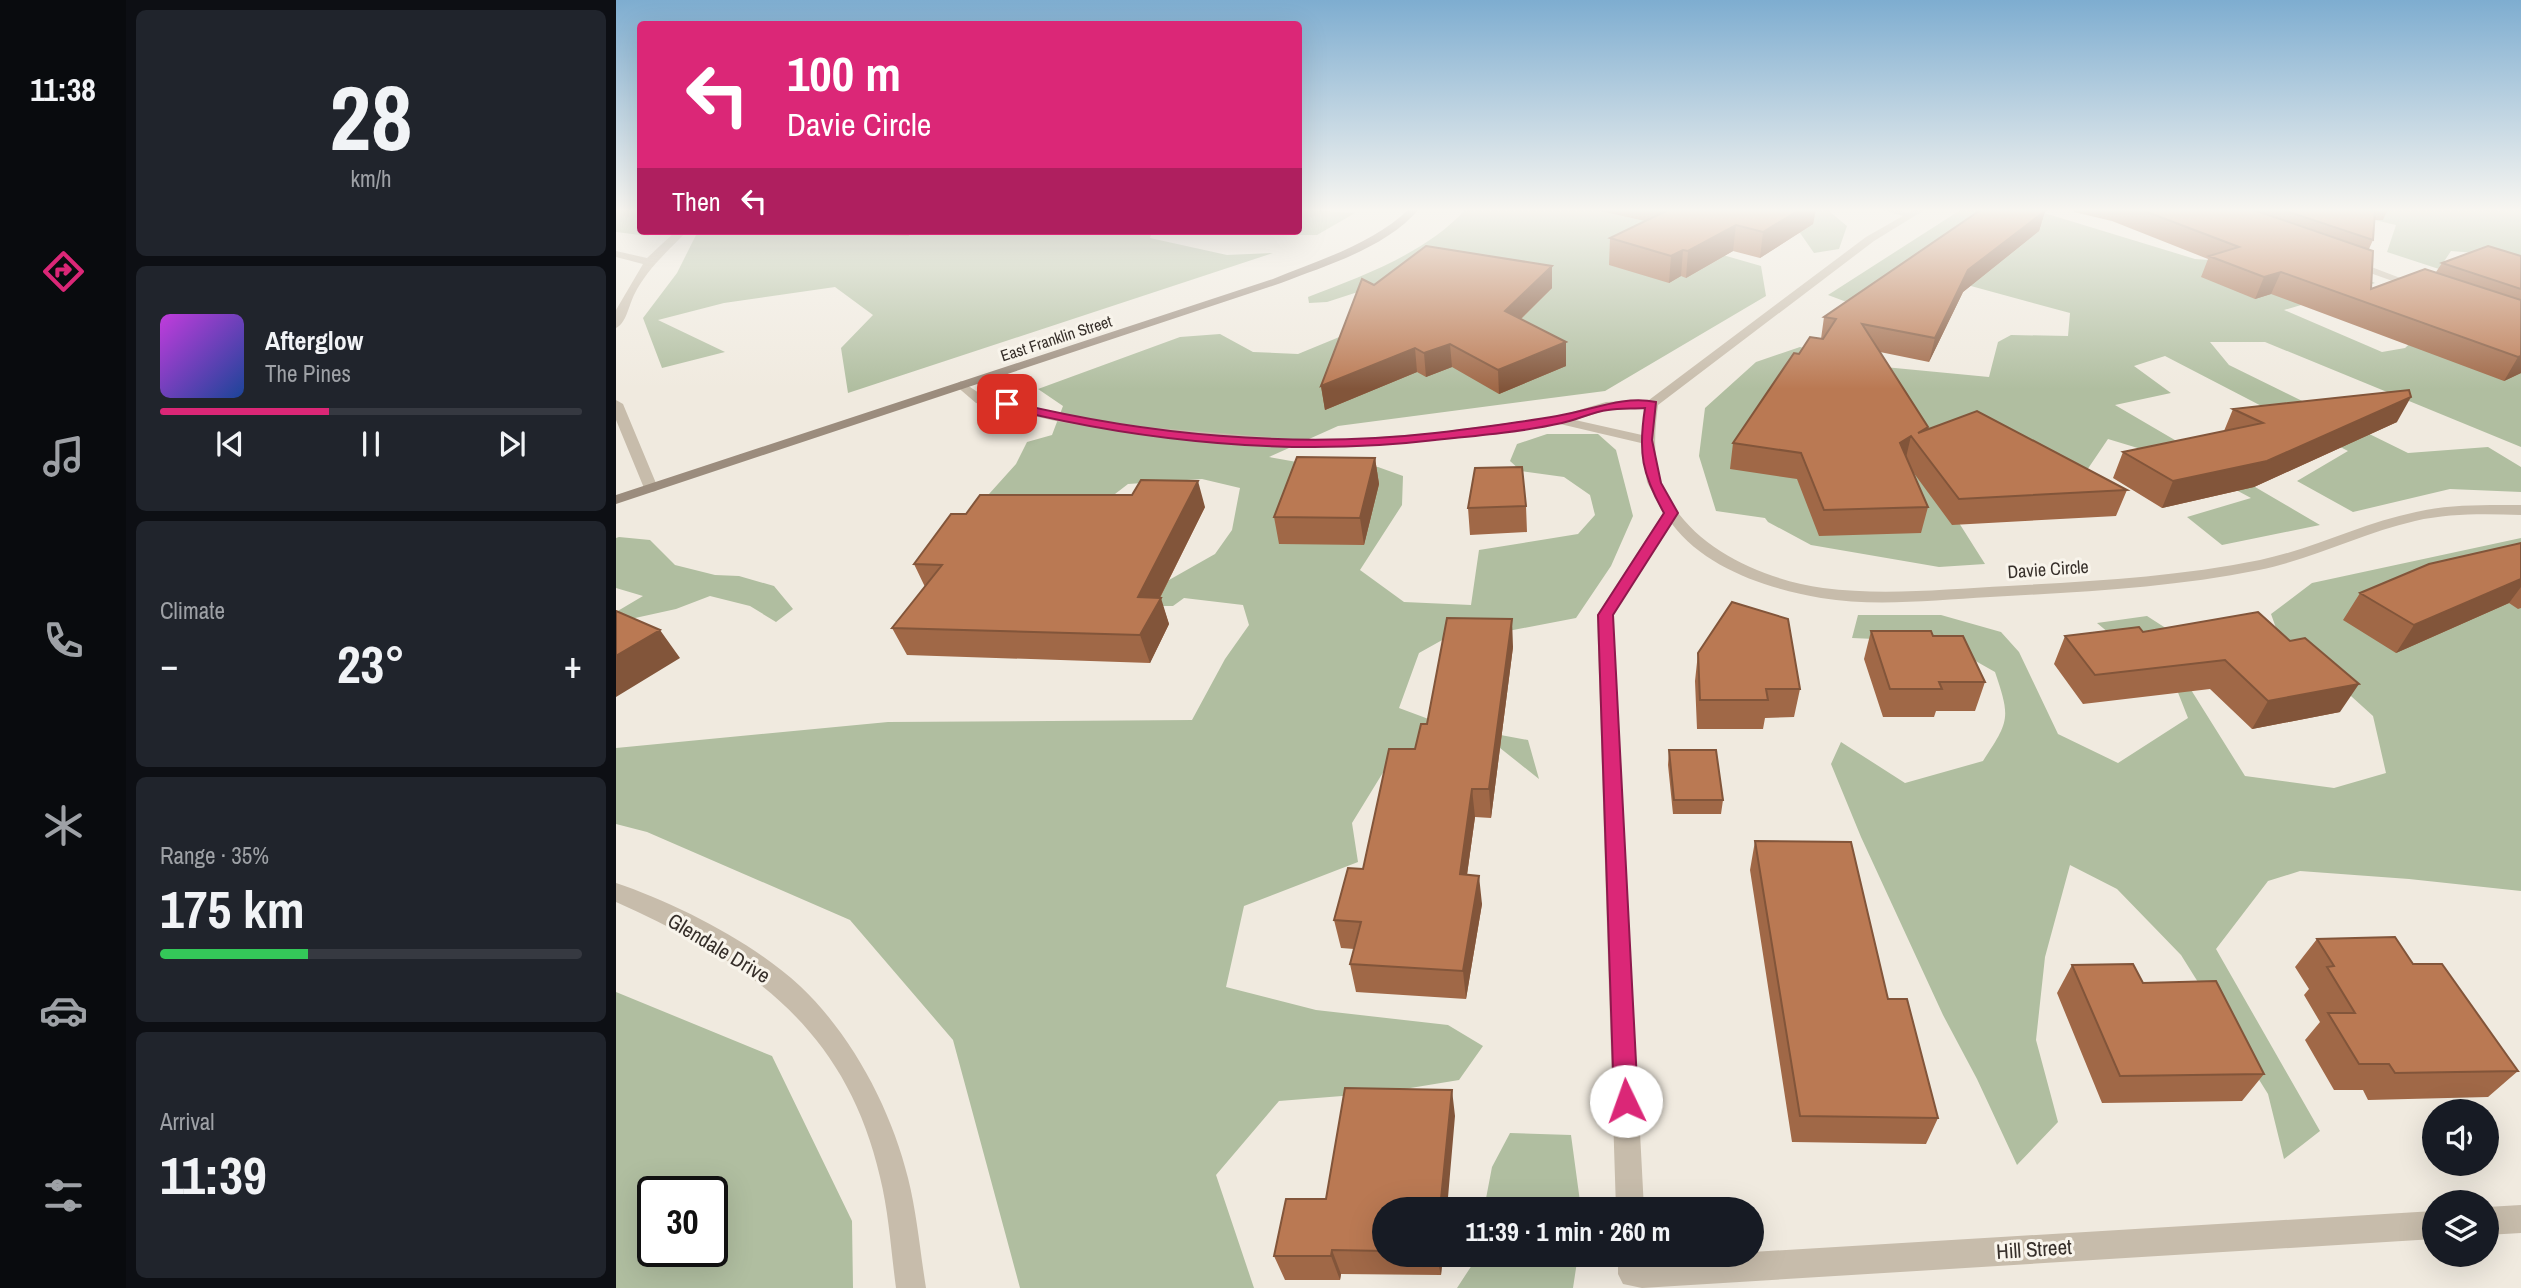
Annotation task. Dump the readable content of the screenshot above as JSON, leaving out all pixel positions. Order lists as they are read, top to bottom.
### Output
{
  "streets": {
    "main road": ["East Franklin Street"],
    "street": ["Davie Circle", "Glendale Drive", "Hill Street"]
  },
  "page": {
    "tabs": "11:38",
    "tile": [
      ["28", "km/h"],
      "Climate",
      ["Range · 35%", "175 km"],
      ["Arrival", "11:39"]
    ],
    "turn": ["100 m", "Davie Circle"],
    "then": "Then",
    "song": ["Afterglow", "The Pines"],
    "heat": ["−", "23°", "+"],
    "limit": "30",
    "trip": "11:39 · 1 min · 260 m"
  }
}
